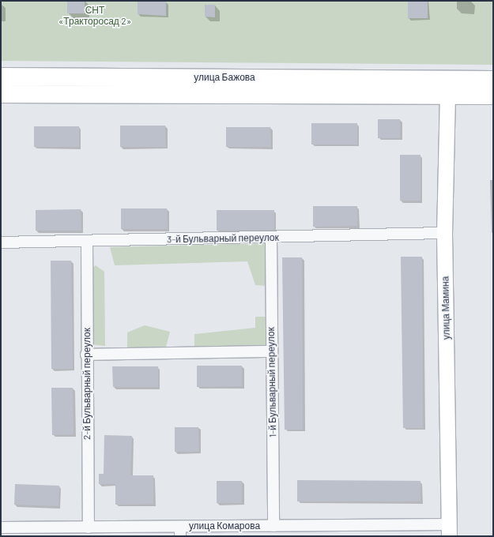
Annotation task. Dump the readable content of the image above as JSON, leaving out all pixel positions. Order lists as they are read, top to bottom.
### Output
{
  "streets": {
    "main road": ["улица Бажова", "улица Мамина"],
    "street": [
      "3-й Бульварный переулок",
      "1-й Бульварный переулок",
      "2-й Бульварный переулок",
      "улица Комарова"
    ]
  },
  "crossings": [
    ["улица Бажова", "улица Мамина"],
    ["3-й Бульварный переулок", "улица Мамина"],
    ["3-й Бульварный переулок", "1-й Бульварный переулок"],
    ["3-й Бульварный переулок", "2-й Бульварный переулок"],
    ["улица Мамина", "улица Комарова"],
    ["1-й Бульварный переулок", "улица Комарова"],
    ["2-й Бульварный переулок", "улица Комарова"]
  ],
  "parks": ["СНТ «Тракторосад 2»"]
}
